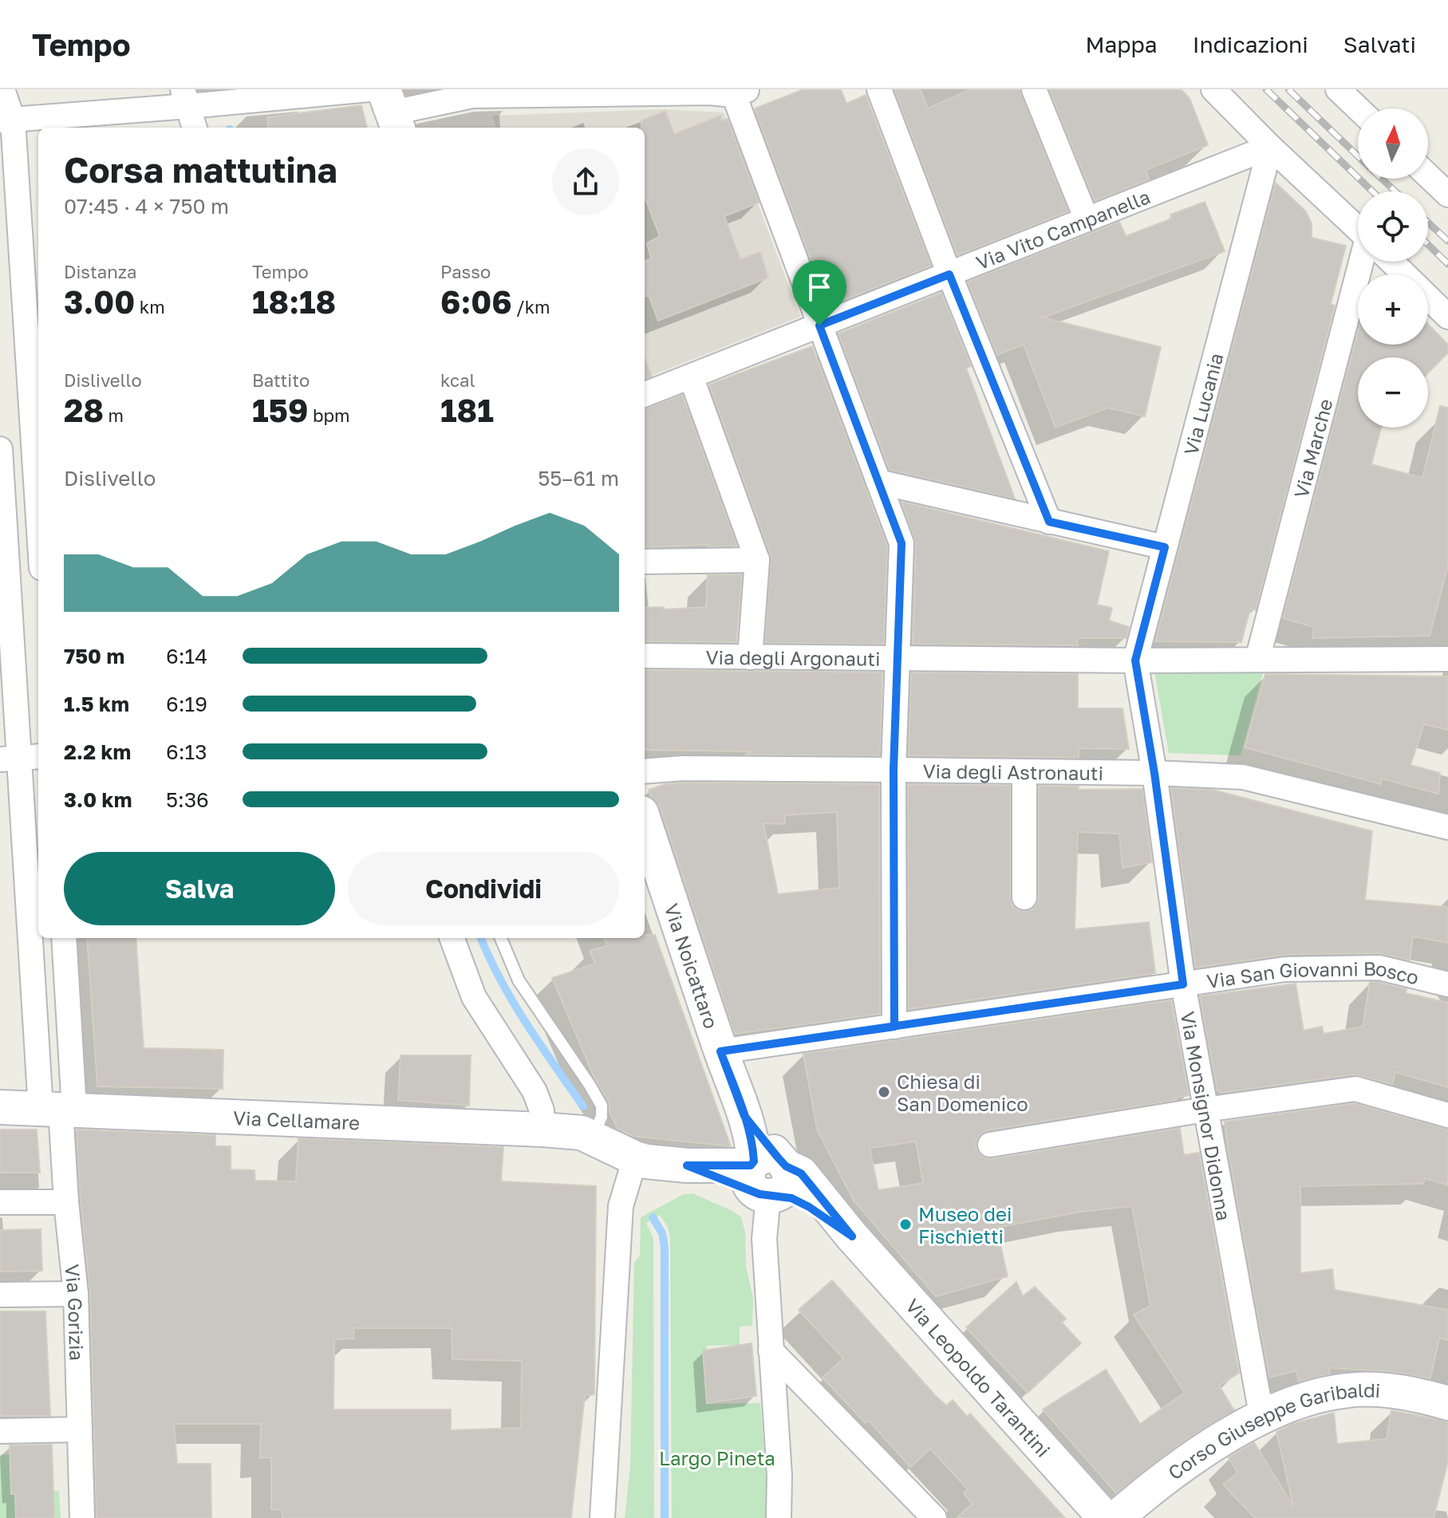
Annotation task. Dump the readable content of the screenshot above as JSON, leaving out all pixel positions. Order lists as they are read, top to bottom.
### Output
{
  "streets": {
    "street": [
      "Via Vito Campanella",
      "Via Lucania",
      "Via Marche",
      "Via degli Argonauti",
      "Via degli Astronauti",
      "Via Noicattaro",
      "Via San Giovanni Bosco",
      "Via Monsignor Didonna",
      "Via Cellamare",
      "Via Gorizia",
      "Via Leopoldo Tarantini",
      "Corso Giuseppe Garibaldi"
    ]
  },
  "crossings": [
    ["Via Vito Campanella", "Via Lucania"],
    ["Via Lucania", "Via degli Argonauti"],
    ["Via Lucania", "Via Monsignor Didonna"],
    ["Via Marche", "Via degli Argonauti"],
    ["Via degli Argonauti", "Via Monsignor Didonna"],
    ["Via degli Astronauti", "Via Monsignor Didonna"],
    ["Via Noicattaro", "Via San Giovanni Bosco"],
    ["Via Noicattaro", "Via Cellamare"],
    ["Via Noicattaro", "Via Leopoldo Tarantini"],
    ["Via San Giovanni Bosco", "Via Monsignor Didonna"],
    ["Via Monsignor Didonna", "Corso Giuseppe Garibaldi"],
    ["Via Cellamare", "Via Gorizia"],
    ["Via Cellamare", "Via Leopoldo Tarantini"]
  ],
  "parks": ["Largo Pineta"],
  "places": ["Chiesa di San Domenico", "Museo dei Fischietti"],
  "north": "top",
  "page": {
    "header": "Tempo",
    "nav": ["Mappa", "Indicazioni", "Salvati"],
    "map_buttons": ["+", "−"],
    "heading": ["Corsa mattutina", "07:45 · 4 × 750 m"],
    "stats": [
      ["Distanza", "3.00 km"],
      ["Tempo", "18:18"],
      ["Passo", "6:06 /km"],
      ["Dislivello", "28 m"],
      ["Battito", "159 bpm"],
      ["kcal", "181"]
    ],
    "chart": ["Dislivello", "55–61 m"],
    "list": [
      {
        "name": "750 m",
        "note": "6:14"
      },
      {
        "name": "1.5 km",
        "note": "6:19"
      },
      {
        "name": "2.2 km",
        "note": "6:13"
      },
      {
        "name": "3.0 km",
        "note": "5:36"
      }
    ],
    "buttons": ["Salva", "Condividi"]
  }
}
